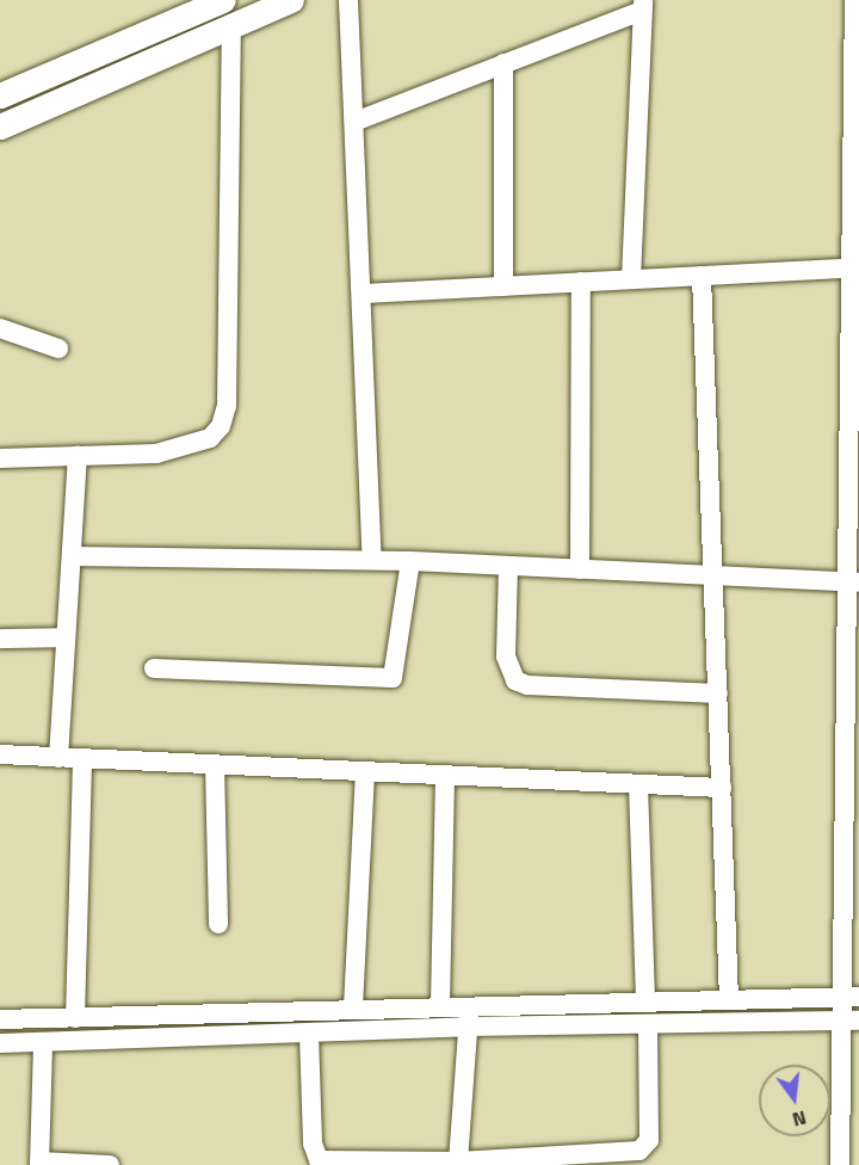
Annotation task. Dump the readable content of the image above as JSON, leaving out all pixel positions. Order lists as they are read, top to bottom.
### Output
{
  "north": "bottom"
}
